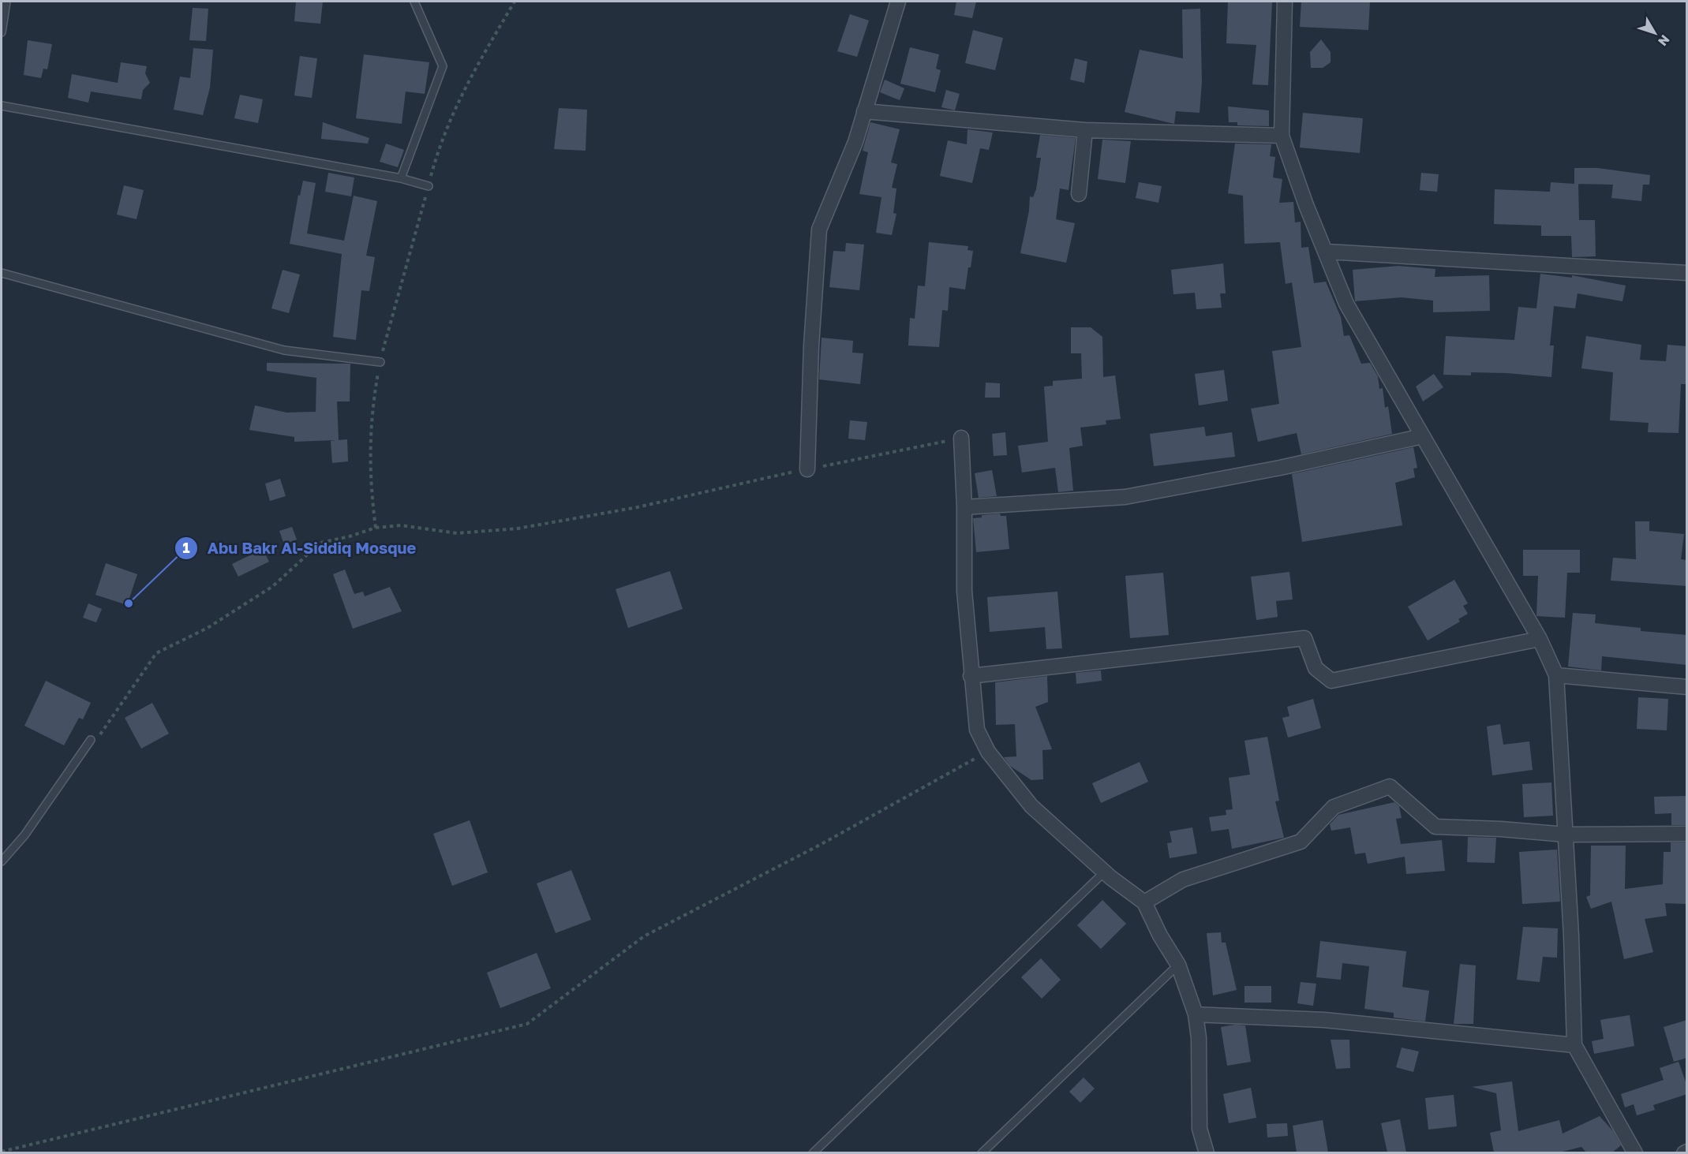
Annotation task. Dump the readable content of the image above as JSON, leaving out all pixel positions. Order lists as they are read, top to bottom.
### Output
{
  "places": ["Abu Bakr Al-Siddiq Mosque"],
  "north": "bottom right"
}
